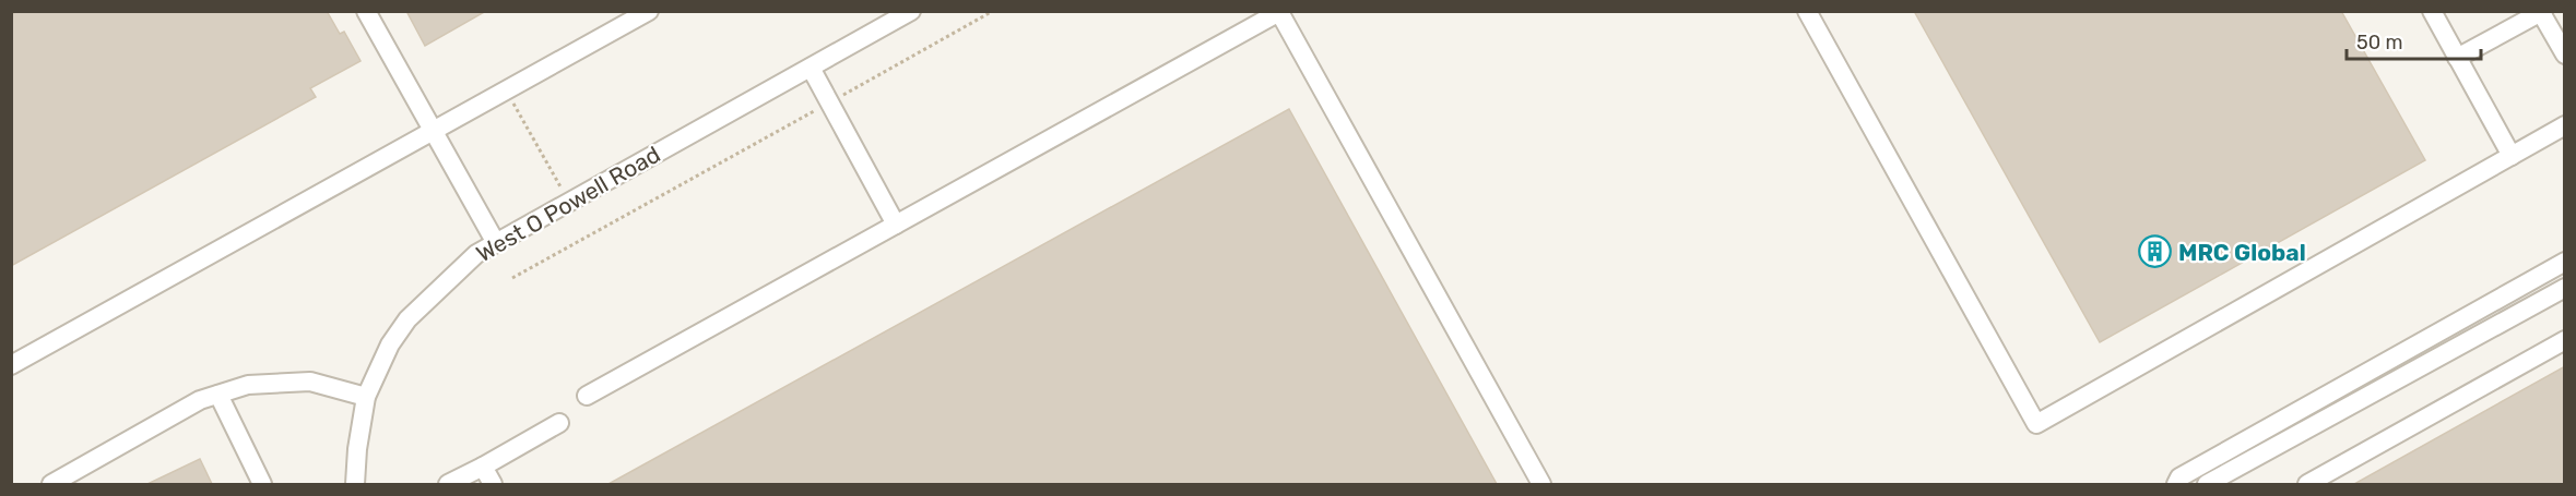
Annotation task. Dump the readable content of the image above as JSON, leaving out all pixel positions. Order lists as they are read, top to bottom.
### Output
{
  "streets": {
    "street": ["West O Powell Road"]
  },
  "places": {
    "building": ["MRC Global"]
  },
  "scale_bar": "50 m"
}
